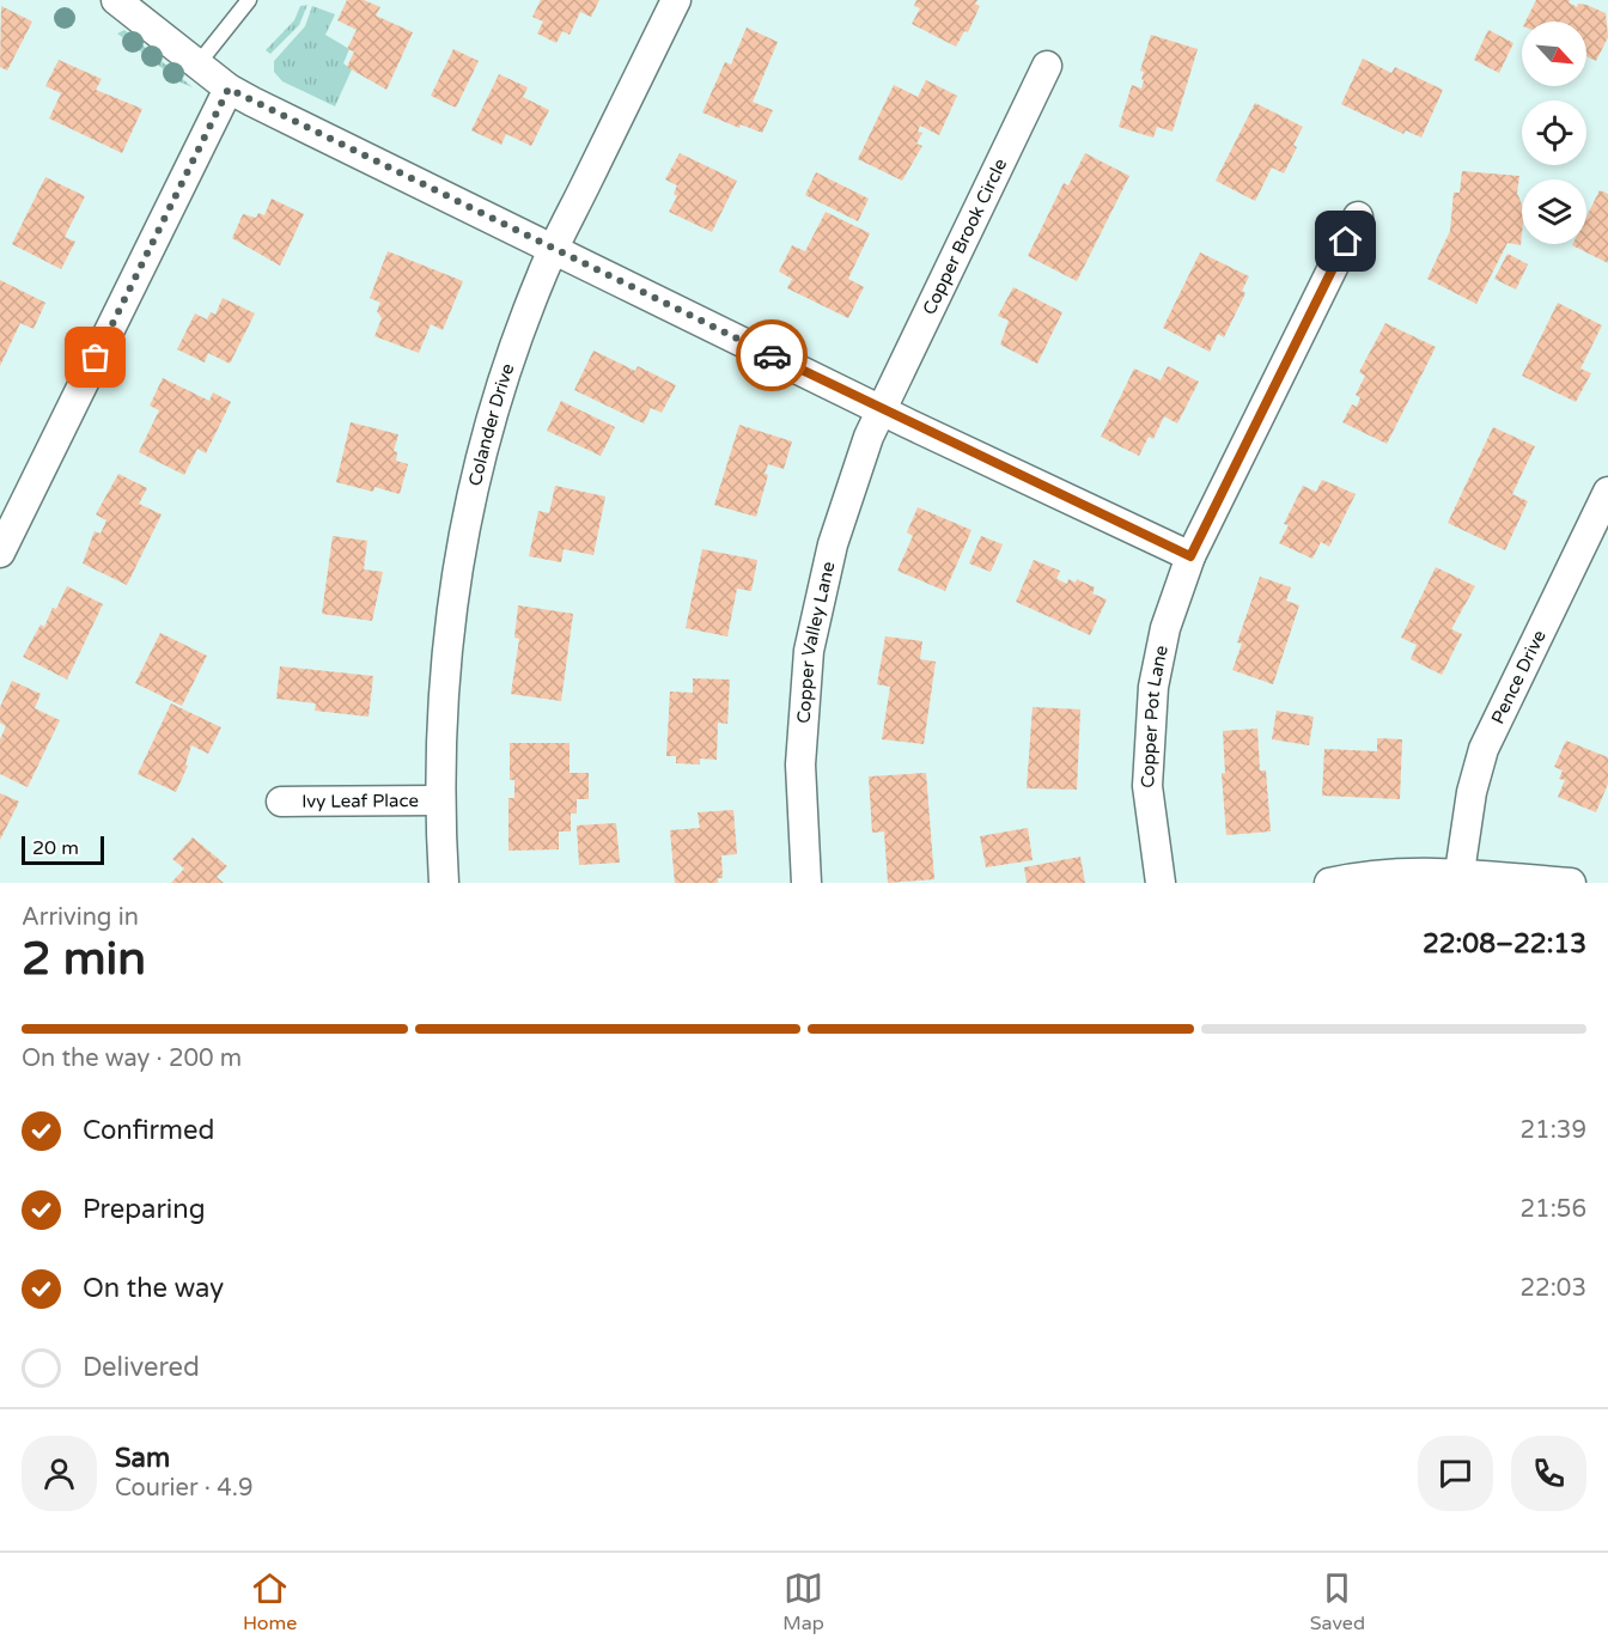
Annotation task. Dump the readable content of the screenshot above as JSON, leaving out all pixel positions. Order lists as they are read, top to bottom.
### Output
{
  "streets": {
    "street": [
      "Copper Brook Circle",
      "Colander Drive",
      "Copper Valley Lane",
      "Pence Drive",
      "Copper Pot Lane",
      "Ivy Leaf Place"
    ]
  },
  "crossings": [
    ["Copper Brook Circle", "Copper Valley Lane"],
    ["Colander Drive", "Ivy Leaf Place"]
  ],
  "scale_bar": "20 m",
  "north": "bottom right",
  "page": {
    "scale": "20 m",
    "heading": ["2 min", "Arriving in", "22:08–22:13"],
    "panel": ["Sam", "Courier · 4.9"],
    "bar": "On the way · 200 m",
    "list": [
      ["Confirmed", "21:39"],
      ["Preparing", "21:56"],
      ["On the way", "22:03"],
      "Delivered"
    ],
    "tabs": ["Home", "Map", "Saved"]
  }
}
